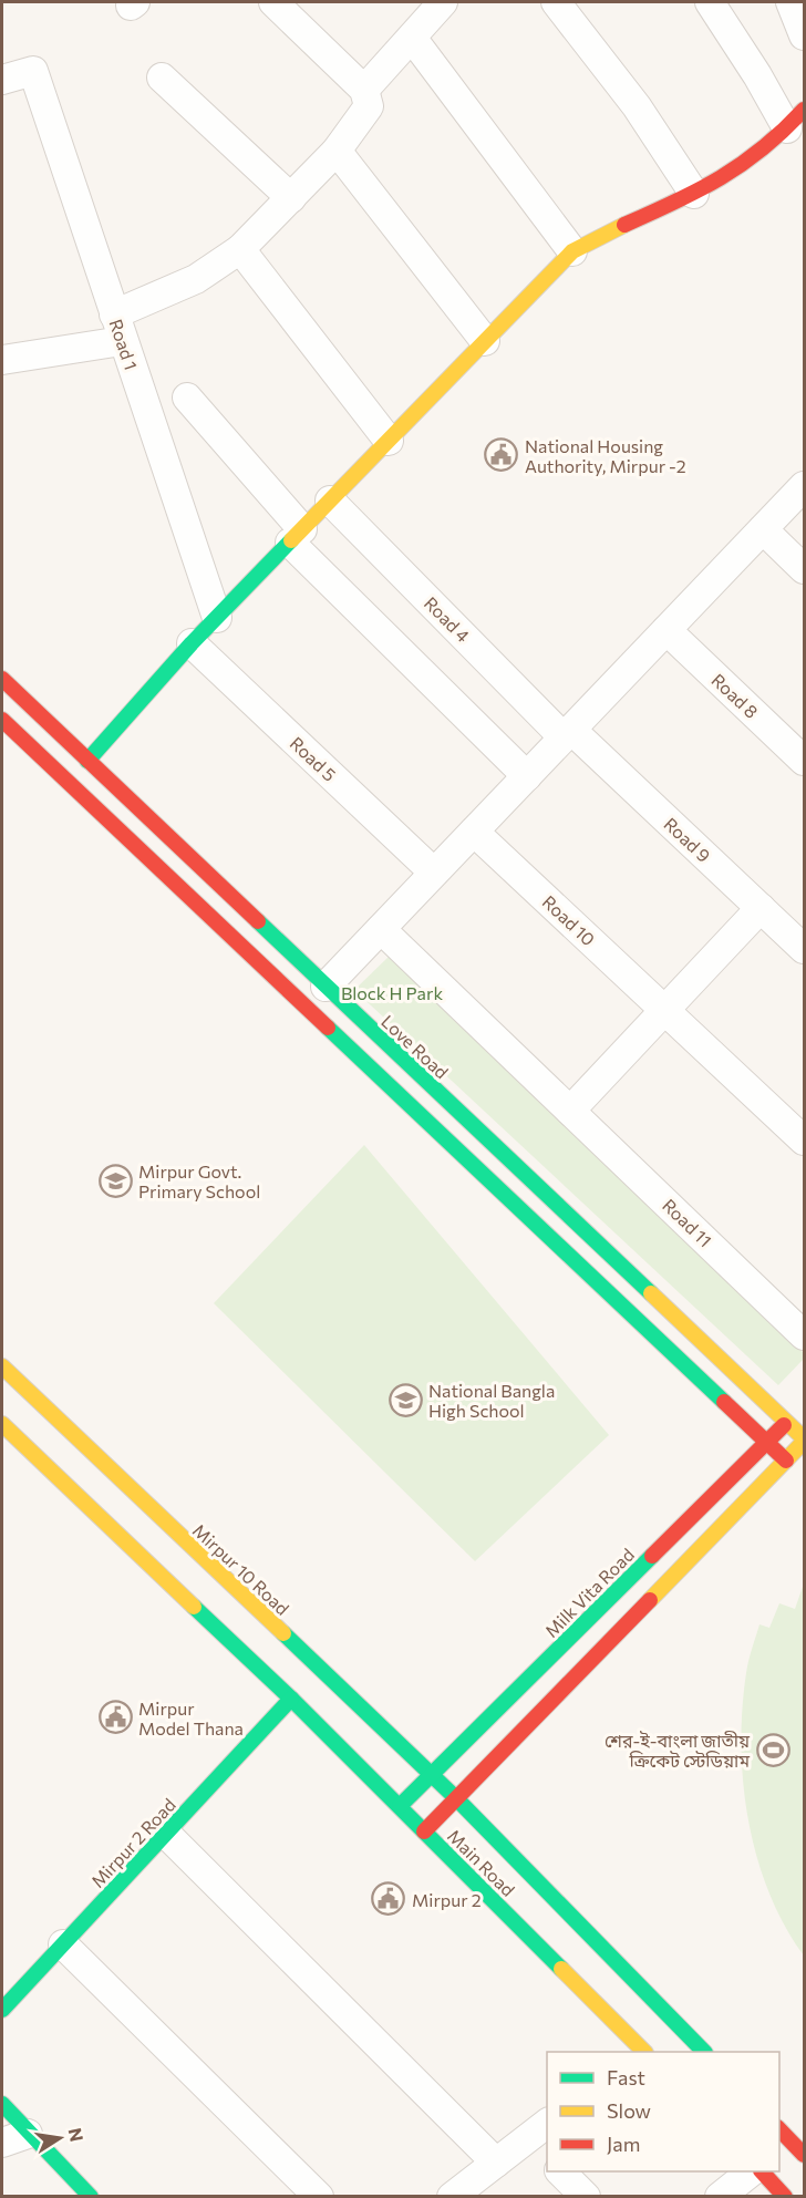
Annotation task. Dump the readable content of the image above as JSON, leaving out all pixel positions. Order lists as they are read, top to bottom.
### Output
{
  "streets": {
    "street": [
      "Road 1",
      "Road 4",
      "Road 8",
      "Road 5",
      "Road 9",
      "Road 10",
      "Love Road",
      "Road 11",
      "Mirpur 10 Road",
      "Milk Vita Road",
      "Mirpur 2 Road",
      "Main Road"
    ]
  },
  "crossings": [
    ["Road 4", "Road 9"],
    ["Love Road", "Milk Vita Road"],
    ["Mirpur 10 Road", "Milk Vita Road"],
    ["Mirpur 10 Road", "Main Road"],
    ["Milk Vita Road", "Main Road"],
    ["Mirpur 2 Road", "Main Road"]
  ],
  "parks": ["Block H Park"],
  "places": {
    "public building": ["National Housing Authority, Mirpur -2", "Mirpur Model Thana", "Mirpur 2"],
    "school or university": ["Mirpur Govt. Primary School", "National Bangla High School"],
    "sports": ["শের-ই-বাংলা জাতীয় ক্রিকেট স্টেডিয়াম"]
  },
  "legend": ["Fast", "Slow", "Jam"],
  "north": "right"
}
